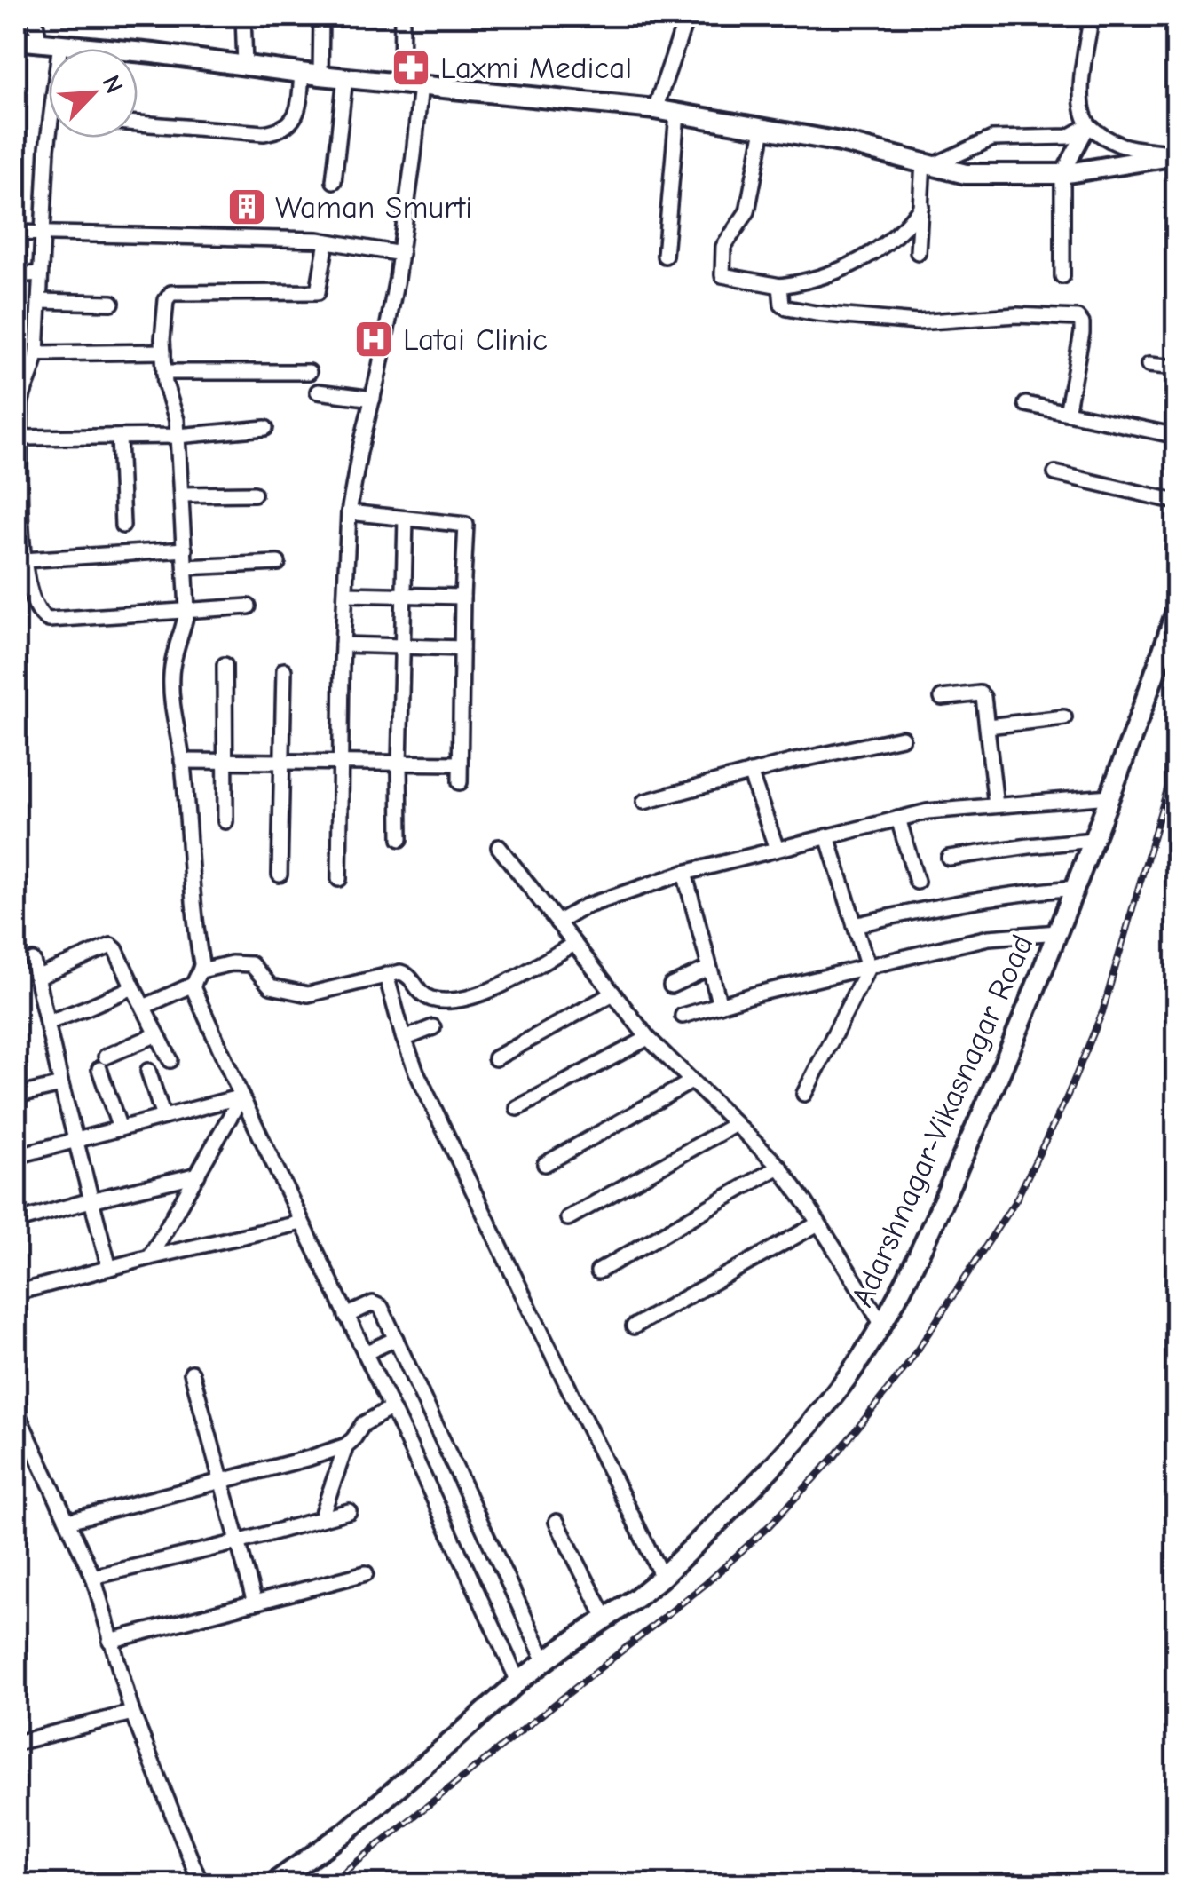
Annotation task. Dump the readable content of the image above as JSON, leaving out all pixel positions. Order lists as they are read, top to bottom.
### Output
{
  "streets": {
    "main road": ["Adarshnagar-Vikasnagar Road"]
  },
  "places": {
    "pharmacy": ["Laxmi Medical"],
    "building": ["Waman Smurti"],
    "hospital": ["Latai Clinic"]
  },
  "north": "top right"
}
